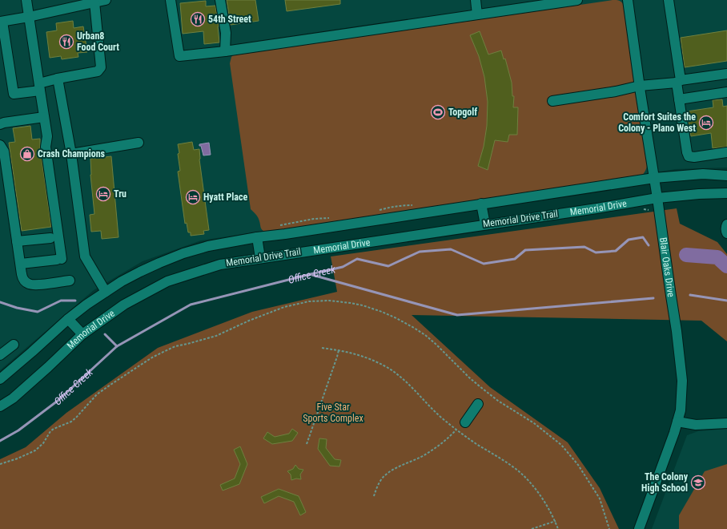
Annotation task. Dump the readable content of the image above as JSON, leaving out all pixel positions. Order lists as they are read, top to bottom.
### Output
{
  "streets": {
    "street": ["Memorial Drive", "Blair Oaks Drive"]
  },
  "crossings": [
    ["Memorial Drive", "Blair Oaks Drive"]
  ],
  "water": ["Office Creek"],
  "parks": ["Five Star Sports Complex"],
  "places": {
    "restaurant": ["54th Street", "Urban8 Food Court"],
    "sports": ["Topgolf"],
    "hotel": ["Comfort Suites the Colony - Plano West", "Tru", "Hyatt Place"],
    "shop": ["Crash Champions"],
    "school or university": ["The Colony High School"]
  }
}
